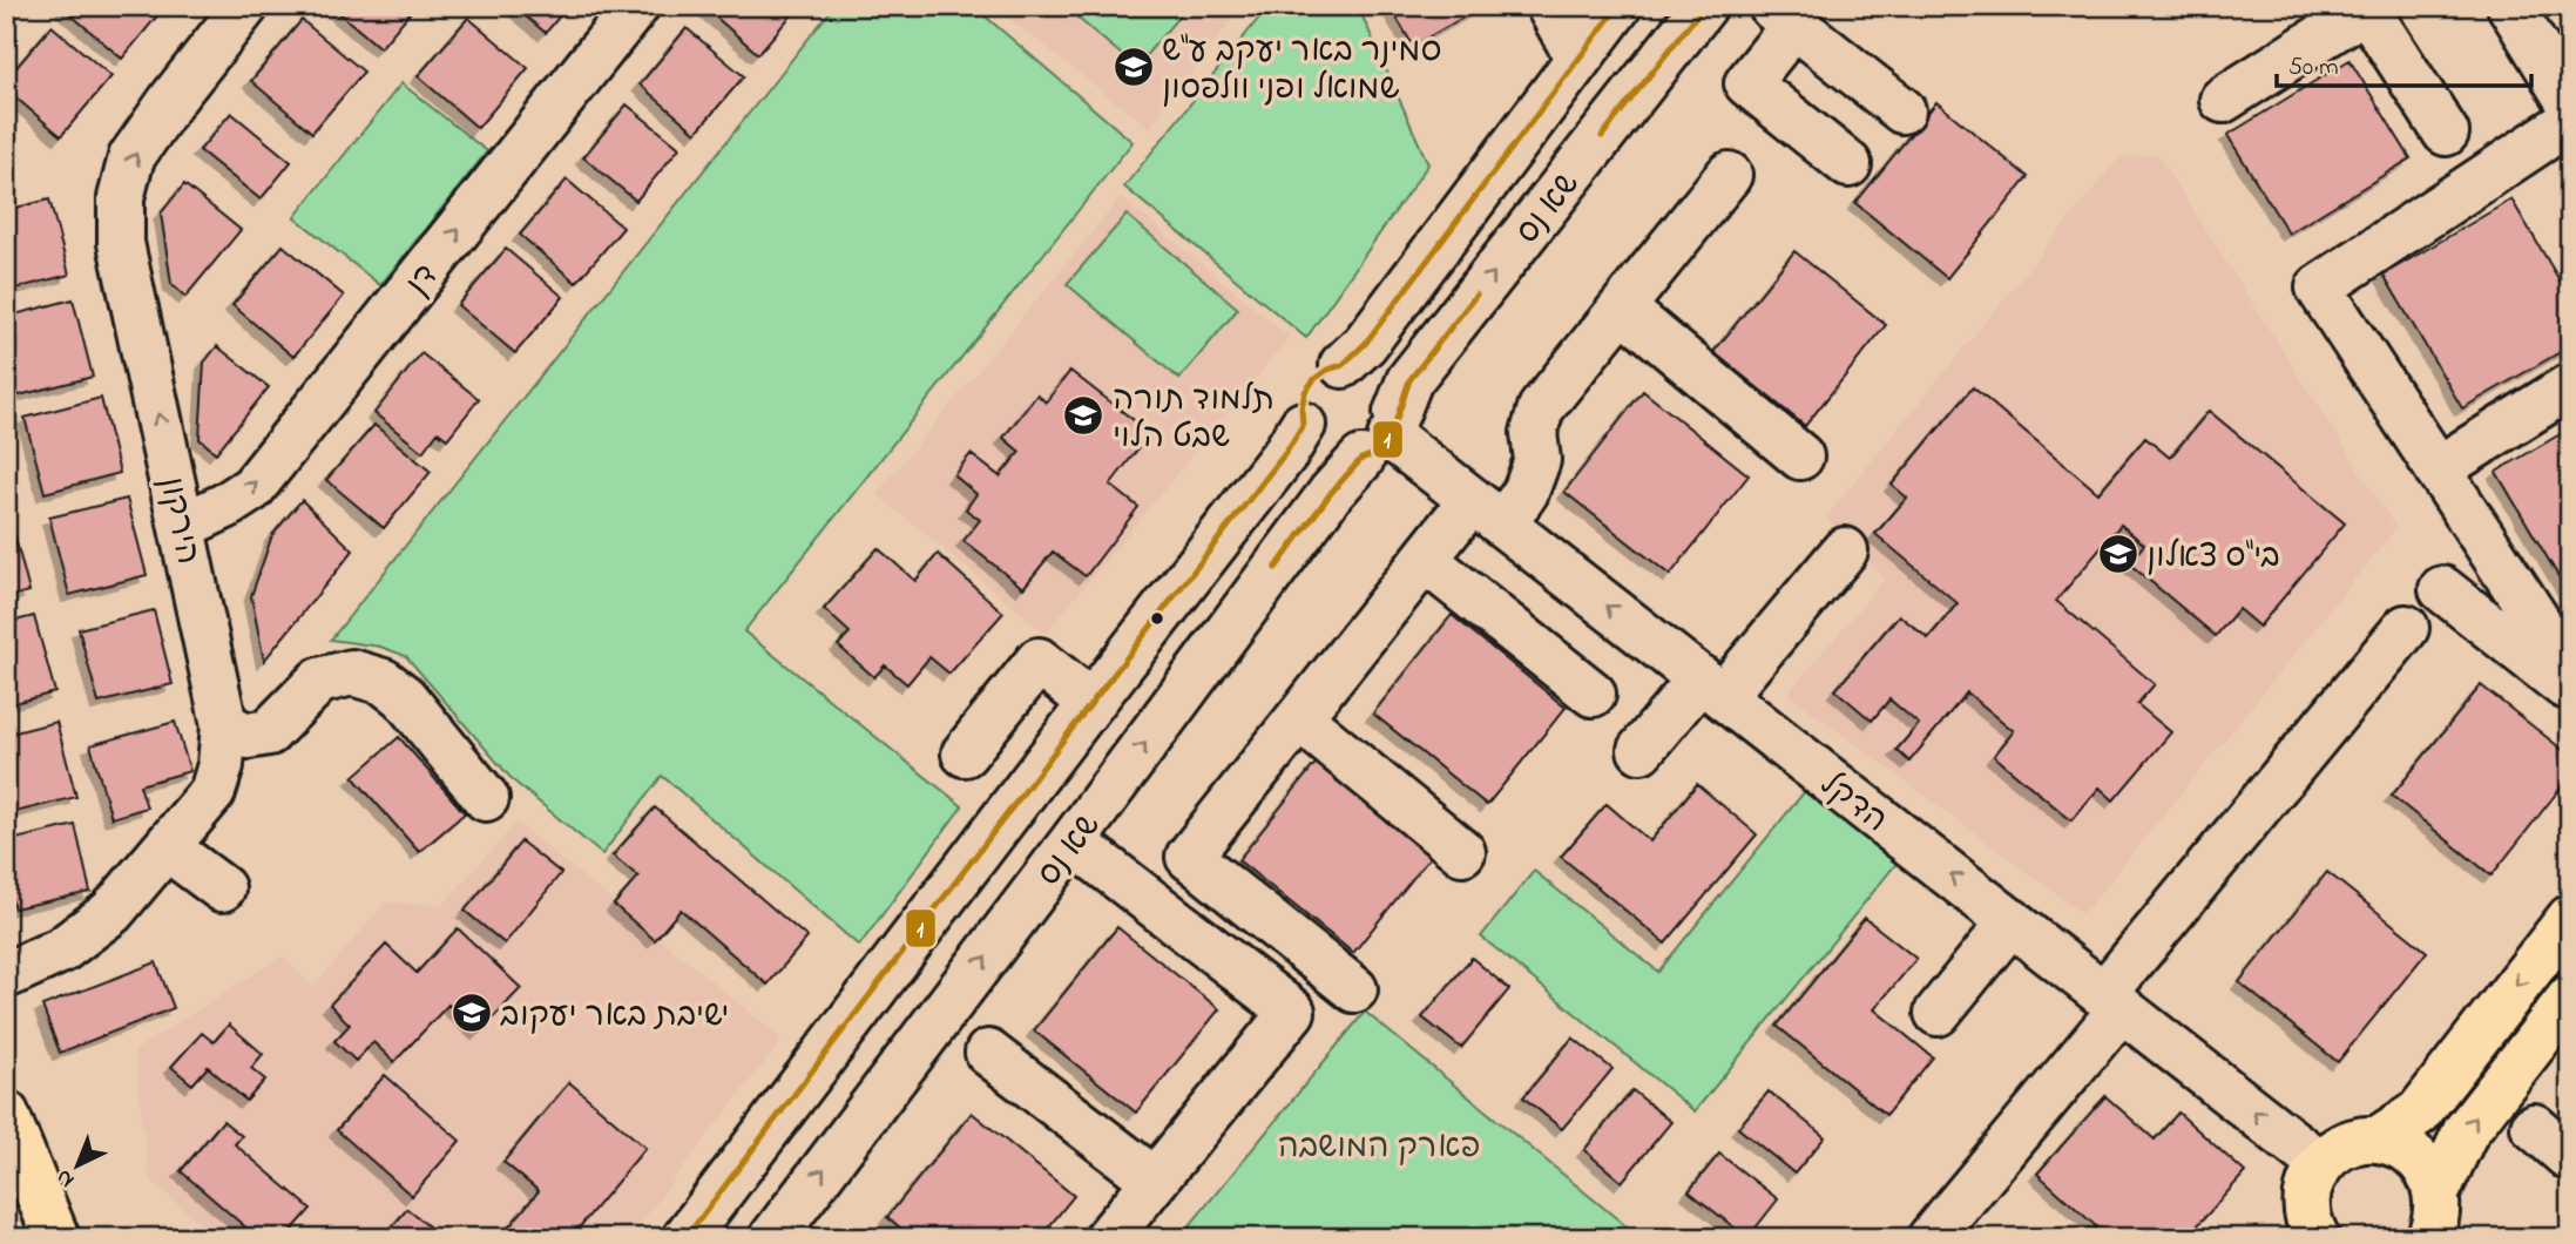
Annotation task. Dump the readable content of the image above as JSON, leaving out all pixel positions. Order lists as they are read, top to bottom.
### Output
{
  "streets": {
    "street": [
      "שא נס",
      "דן",
      "הירקון",
      "הדקל"
    ]
  },
  "crossings": [
    ["שא נס", "הדקל"],
    ["דן", "הירקון"]
  ],
  "one_way": ["דן", "הירקון"],
  "parks": ["פארק המושבה"],
  "places": {
    "school or university": [
      "סמינר באר יעקב ע\"ש שמואל ופני וולפסון",
      "תלמוד תורה שבט הלוי",
      "בי\"ס צאלון",
      "ישיבת באר יעקוב"
    ]
  },
  "lines": ["transit line 1"],
  "scale_bar": "50 m",
  "north": "bottom left"
}
